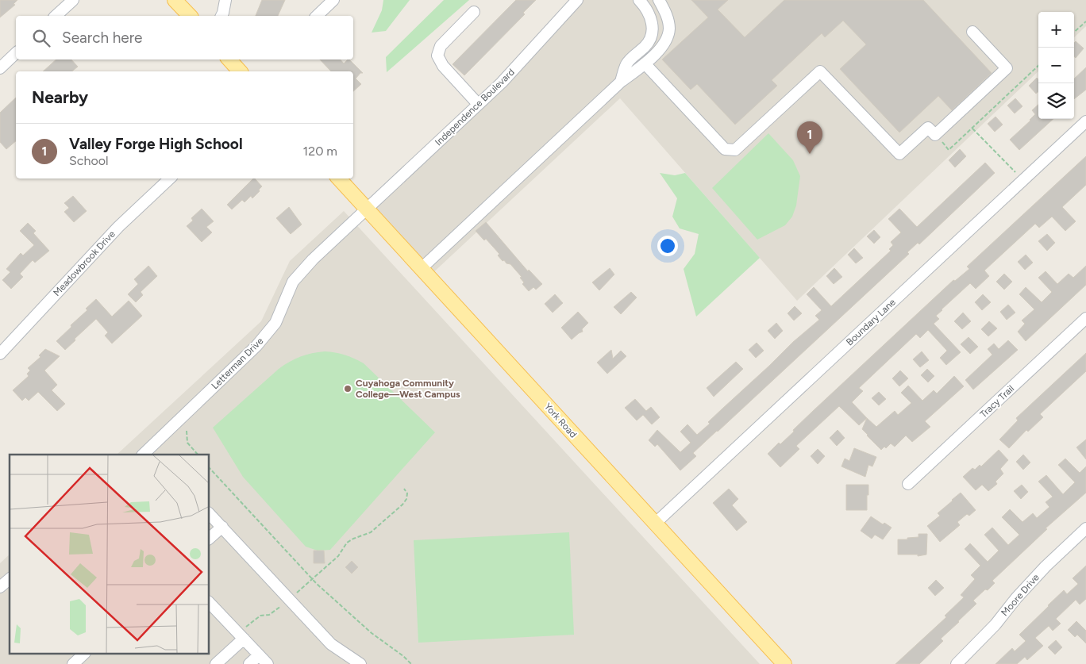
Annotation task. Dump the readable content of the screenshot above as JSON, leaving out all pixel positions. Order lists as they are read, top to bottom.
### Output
{
  "streets": {
    "main road": ["York Road"],
    "street": [
      "Independence Boulevard",
      "Meadowbrook Drive",
      "Boundary Lane",
      "Letterman Drive",
      "Tracy Trail",
      "Moore Drive"
    ]
  },
  "crossings": [
    ["Independence Boulevard", "Letterman Drive"],
    ["Independence Boulevard", "York Road"],
    ["Boundary Lane", "York Road"],
    ["Letterman Drive", "York Road"]
  ],
  "places": ["Cuyahoga Community College—West Campus"],
  "page": {
    "map_buttons": ["+", "−"],
    "search": "Search here",
    "heading": "Nearby",
    "pins": "1",
    "list": [
      {
        "mark": "1",
        "name": "Valley Forge High School",
        "note": "School",
        "value": "120 m"
      }
    ]
  }
}
